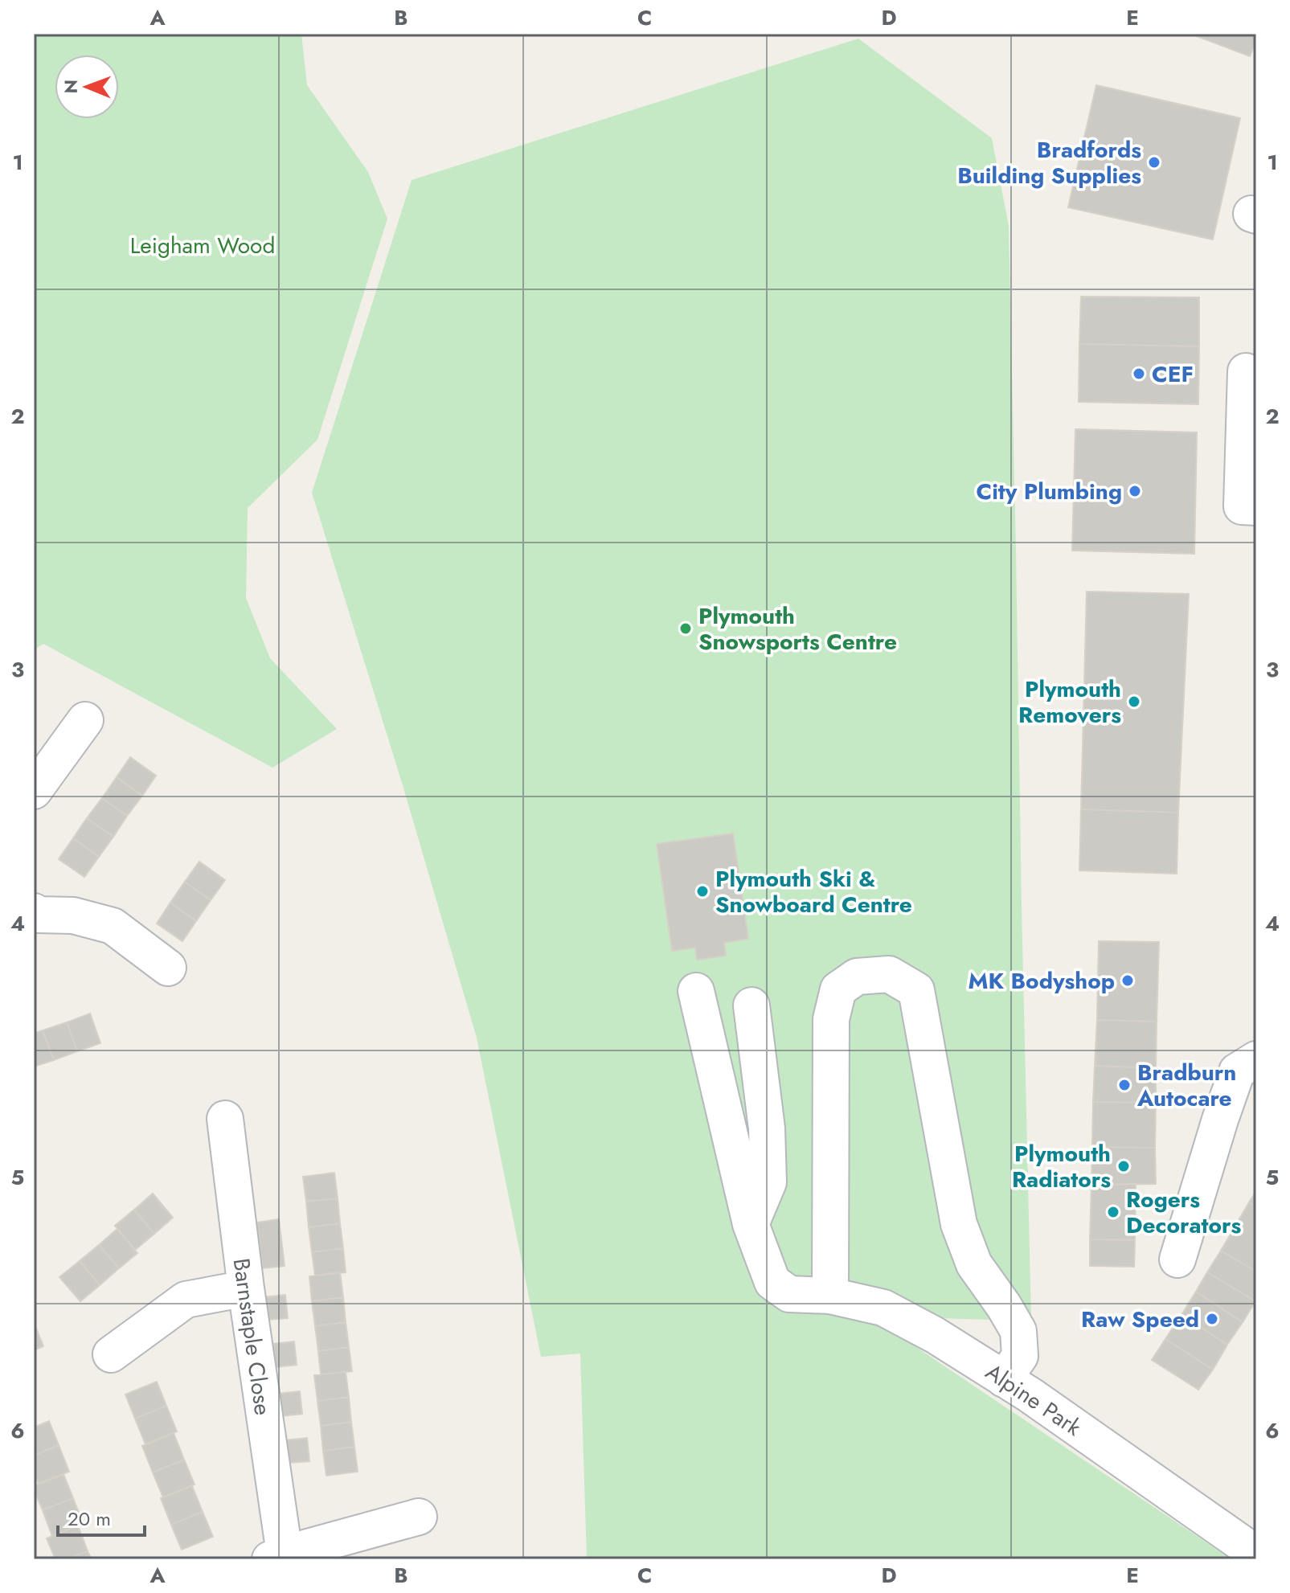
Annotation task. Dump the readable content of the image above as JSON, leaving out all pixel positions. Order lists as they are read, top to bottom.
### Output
{
  "streets": {
    "street": ["Barnstaple Close", "Alpine Park"]
  },
  "parks": ["Leigham Wood"],
  "places": [
    "Bradfords Building Supplies",
    "CEF",
    "City Plumbing",
    "Plymouth Snowsports Centre",
    "Plymouth Removers",
    "Plymouth Ski & Snowboard Centre",
    "MK Bodyshop",
    "Bradburn Autocare",
    "Plymouth Radiators",
    "Rogers Decorators",
    "Raw Speed"
  ],
  "scale_bar": "20 m",
  "north": "left",
  "grid": {
    "columns": [
      "A",
      "B",
      "C",
      "D",
      "E"
    ],
    "rows": [
      "1",
      "2",
      "3",
      "4",
      "5",
      "6"
    ]
  }
}
